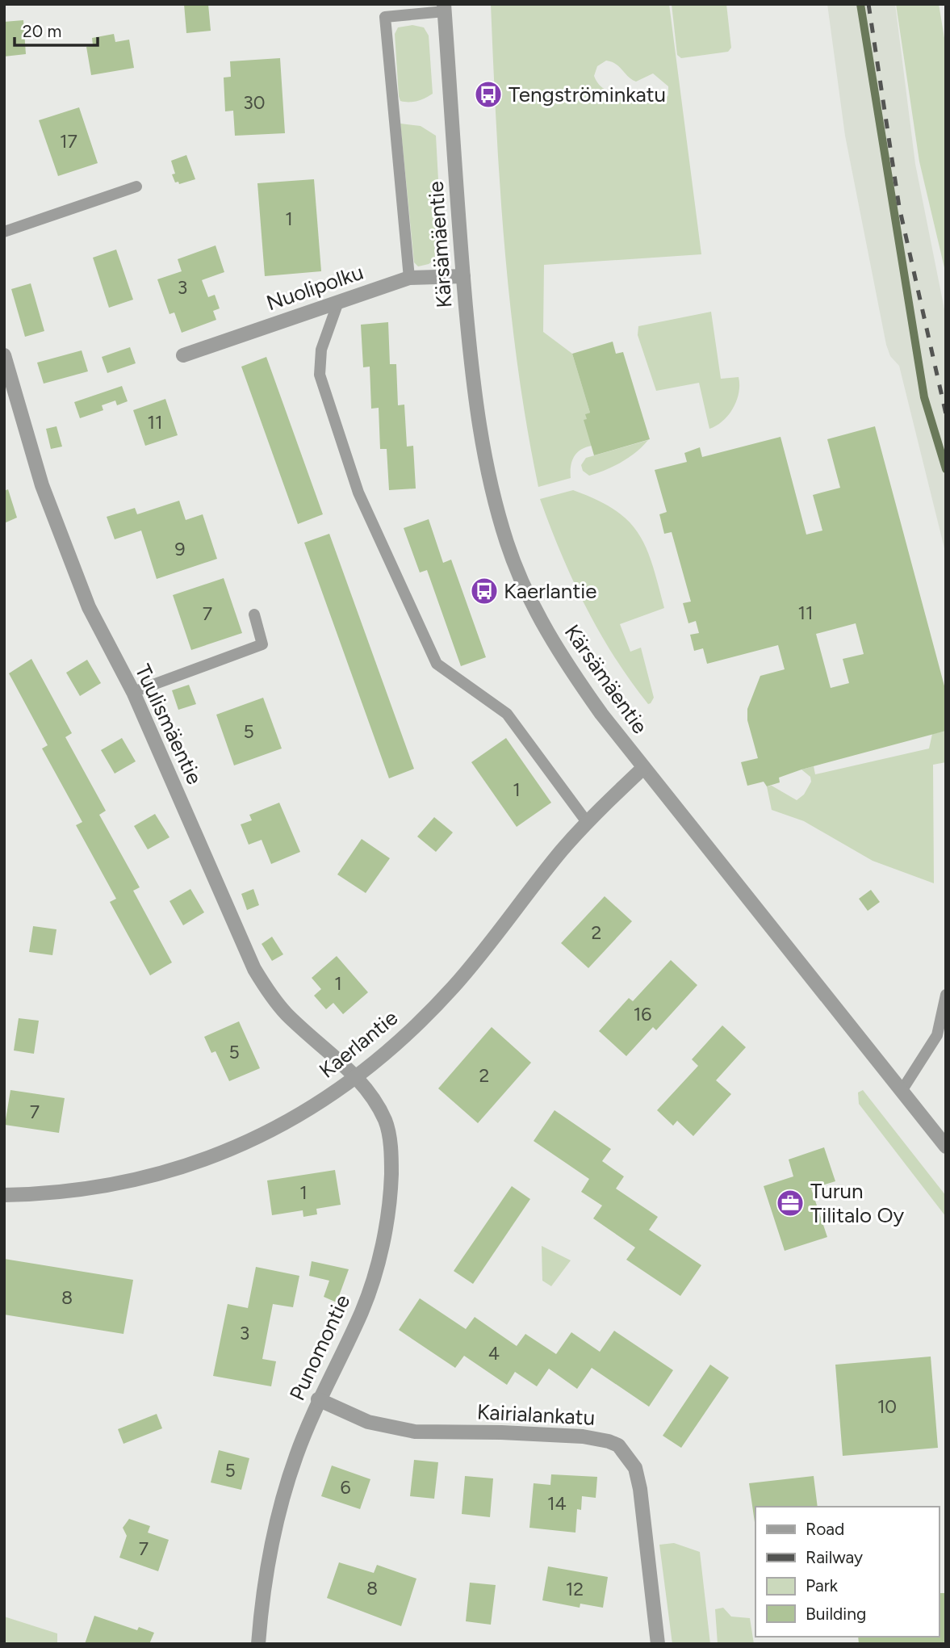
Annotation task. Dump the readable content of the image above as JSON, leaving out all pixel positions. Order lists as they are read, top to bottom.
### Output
{
  "streets": {
    "street": [
      "Kärsämäentie",
      "Nuolipolku",
      "Tuulismäentie",
      "Kaerlantie",
      "Punomontie",
      "Kairialankatu"
    ]
  },
  "crossings": [
    ["Kärsämäentie", "Nuolipolku"],
    ["Kärsämäentie", "Kaerlantie"],
    ["Tuulismäentie", "Kaerlantie"],
    ["Tuulismäentie", "Punomontie"],
    ["Kaerlantie", "Punomontie"],
    ["Punomontie", "Kairialankatu"]
  ],
  "places": {
    "bus stop": ["Tengströminkatu", "Kaerlantie"],
    "office": ["Turun Tilitalo Oy"]
  },
  "house_numbers": [
    "30",
    "17",
    "1",
    "3",
    "11",
    "9",
    "11",
    "7",
    "5",
    "1",
    "2",
    "1",
    "16",
    "5",
    "2",
    "7",
    "1",
    "8",
    "3",
    "4",
    "10",
    "5",
    "6",
    "14",
    "7",
    "8",
    "12"
  ],
  "legend": [
    "Road",
    "Railway",
    "Park",
    "Building"
  ],
  "scale_bar": "20 m"
}
